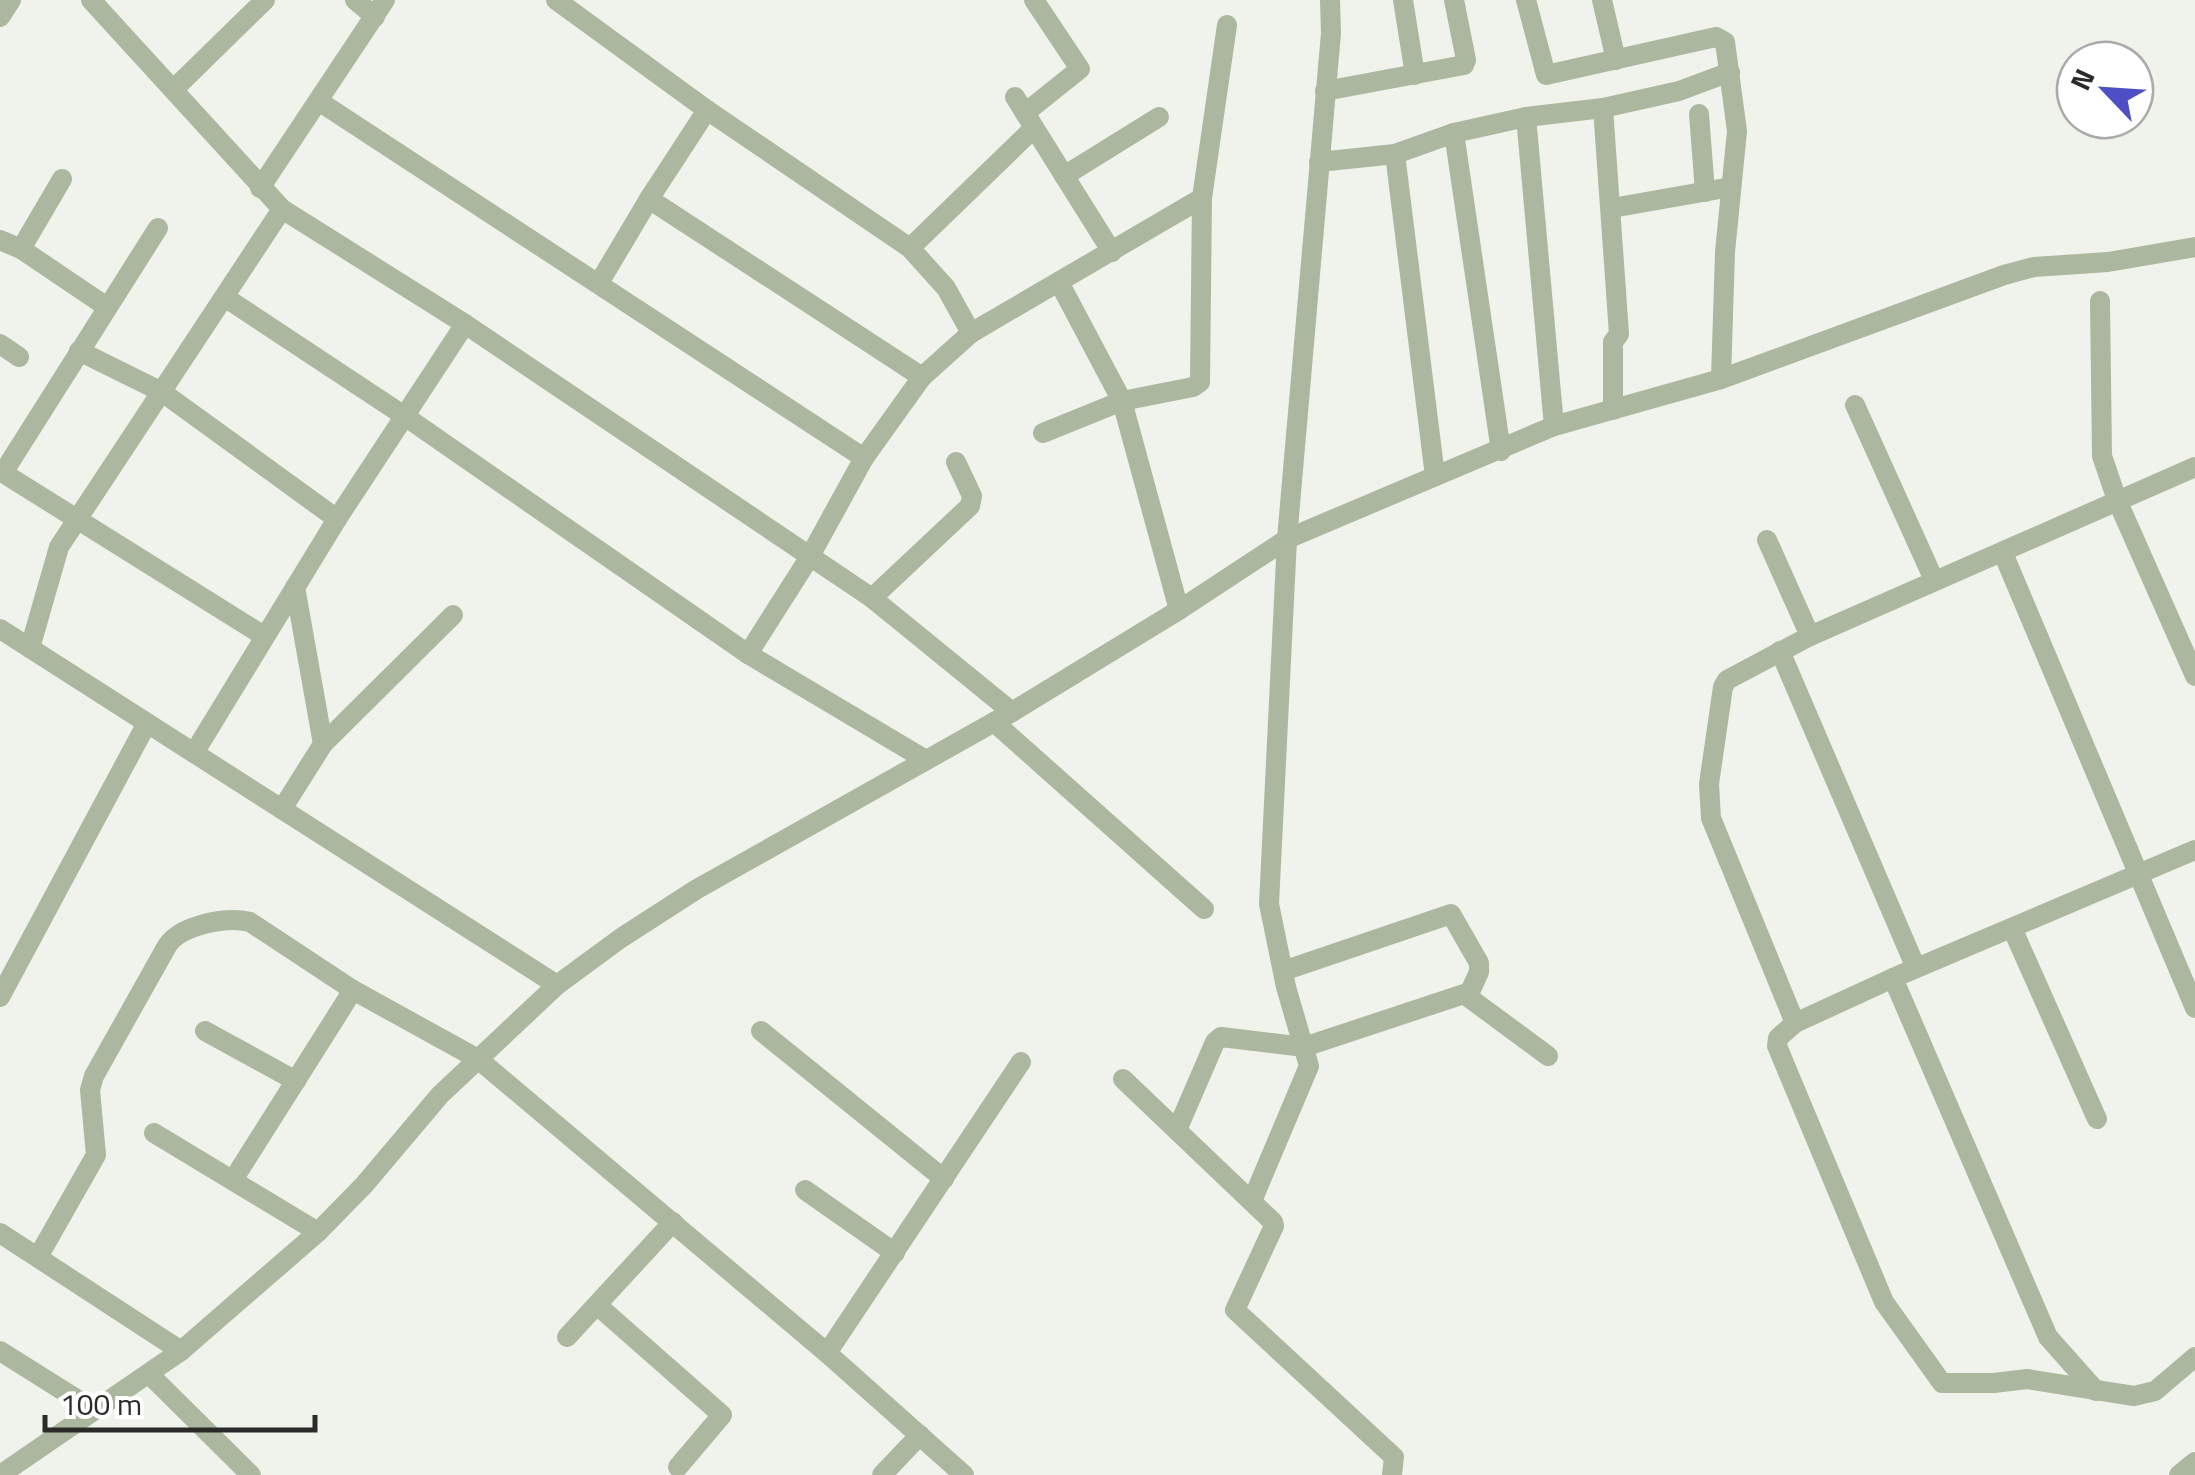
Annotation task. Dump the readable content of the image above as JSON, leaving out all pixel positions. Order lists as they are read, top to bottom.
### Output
{
  "scale_bar": "100 m",
  "north": "top left"
}
